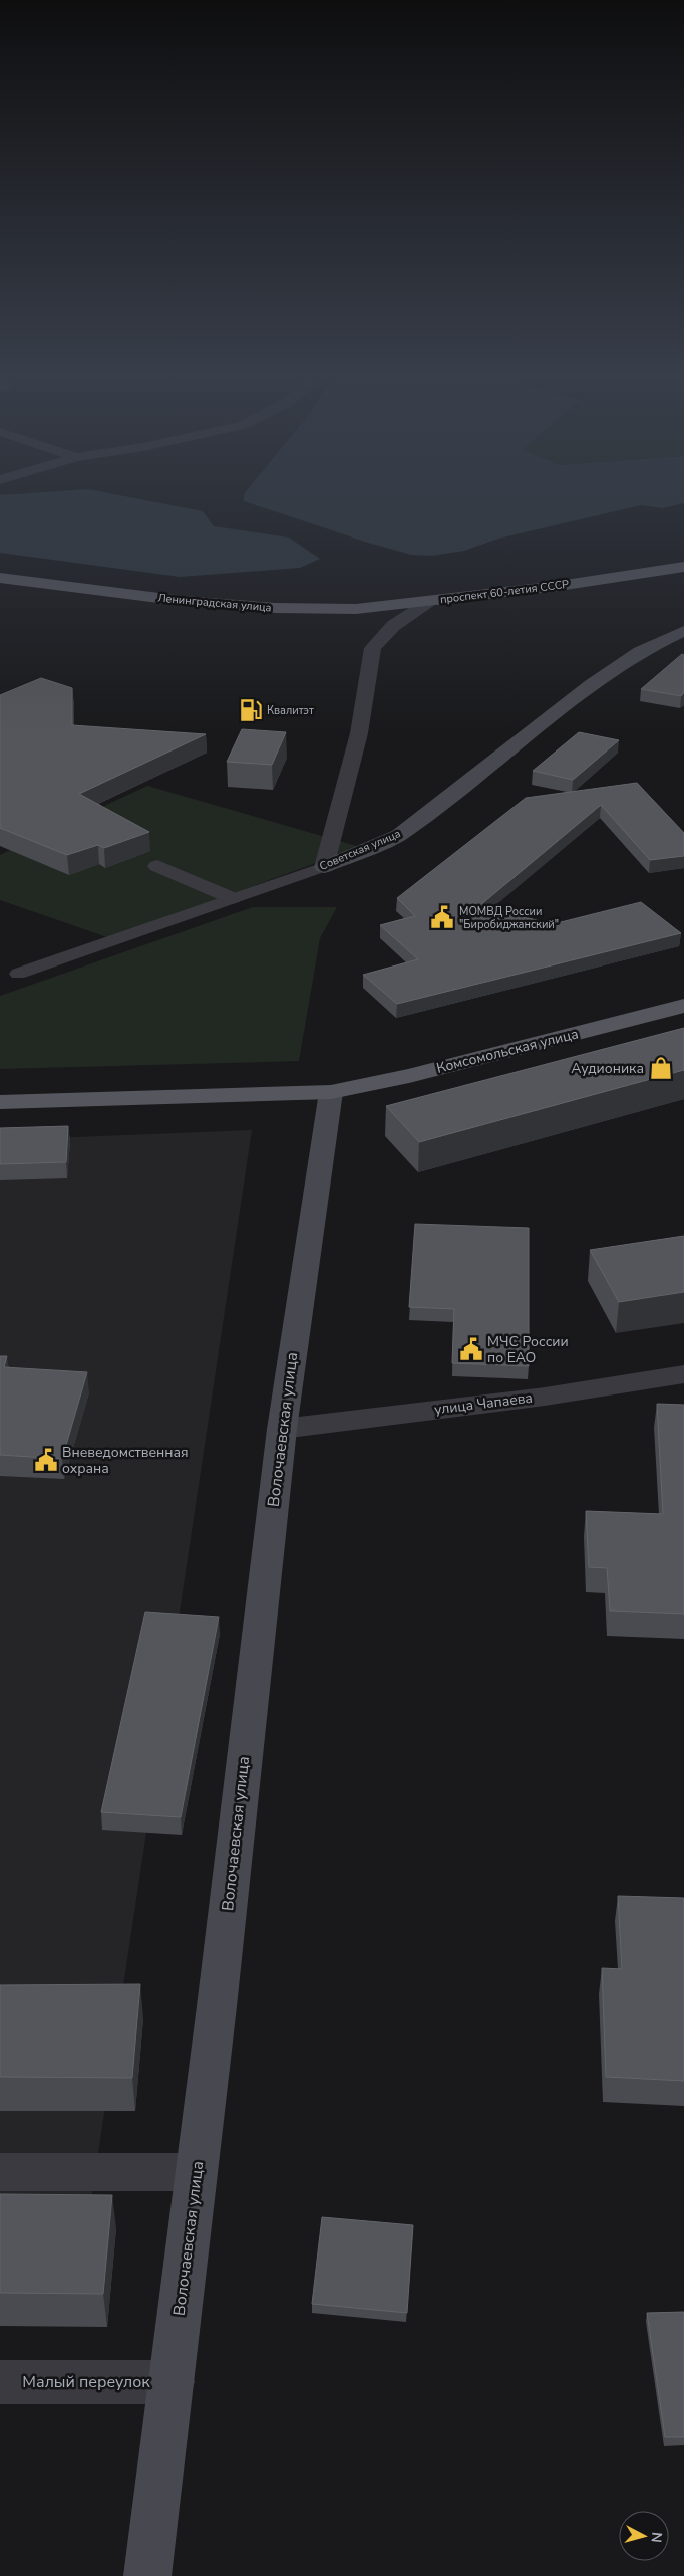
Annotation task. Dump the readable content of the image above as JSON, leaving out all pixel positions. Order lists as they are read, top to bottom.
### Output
{
  "streets": {
    "main road": [
      "проспект 60-летия СССР",
      "Ленинградская улица",
      "Советская улица",
      "Комсомольская улица",
      "Волочаевская улица"
    ],
    "street": ["улица Чапаева", "Малый переулок"]
  },
  "crossings": [
    ["проспект 60-летия СССР", "Ленинградская улица"],
    ["Комсомольская улица", "Волочаевская улица"],
    ["улица Чапаева", "Волочаевская улица"],
    ["Волочаевская улица", "Малый переулок"]
  ],
  "places": {
    "fuel station": ["Квалитэт"],
    "public building": ["МОМВД России \"Биробиджанский\"", "МЧС России по ЕАО", "Вневедомственная охрана"],
    "shop": ["Аудионика"]
  },
  "north": "right"
}
